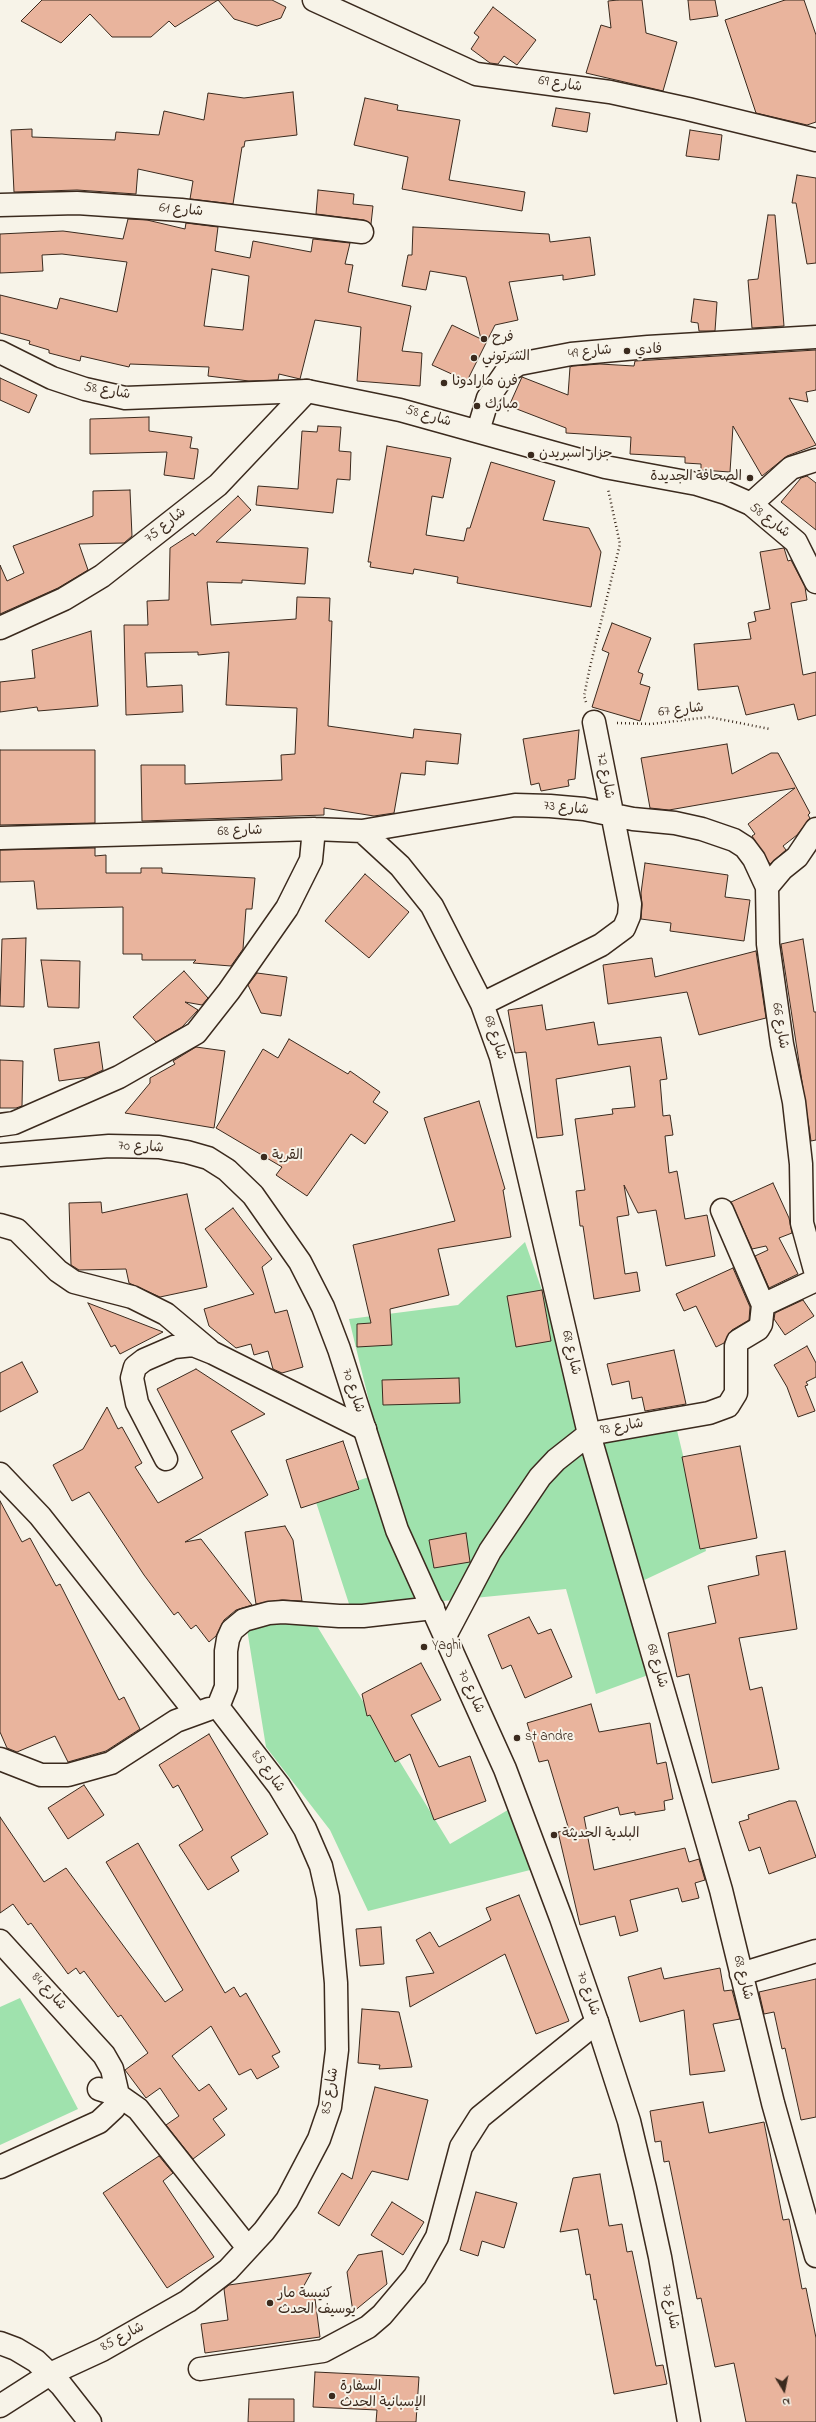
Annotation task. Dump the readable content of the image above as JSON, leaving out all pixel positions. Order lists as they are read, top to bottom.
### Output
{
  "streets": {
    "street": [
      "شارع 69",
      "شارع 61",
      "شارع 49",
      "شارع 58",
      "شارع 75",
      "شارع 72",
      "شارع 73",
      "شارع 68",
      "شارع 66",
      "شارع 70",
      "شارع 93",
      "شارع 85",
      "شارع 84"
    ],
    "path": ["شارع 67"]
  },
  "crossings": [
    ["شارع 49", "شارع 58"],
    ["شارع 58", "شارع 75"],
    ["شارع 67", "شارع 72"],
    ["شارع 72", "شارع 73"],
    ["شارع 72", "شارع 68"],
    ["شارع 73", "شارع 68"],
    ["شارع 73", "شارع 66"],
    ["شارع 68", "شارع 93"],
    ["شارع 70", "شارع 93"]
  ],
  "places": [
    "فرح",
    "فادي",
    "الشرتوني",
    "فرن مارادونا",
    "مبارك",
    "جزار اسبريدن",
    "الصحافة الجديدة",
    "القرية",
    "Yaghi",
    "st andre",
    "البلدية الحديثة",
    "كنيسة مار يوسيف الحدث",
    "السفارة الإسبانية الحدث"
  ],
  "north": "bottom"
}
